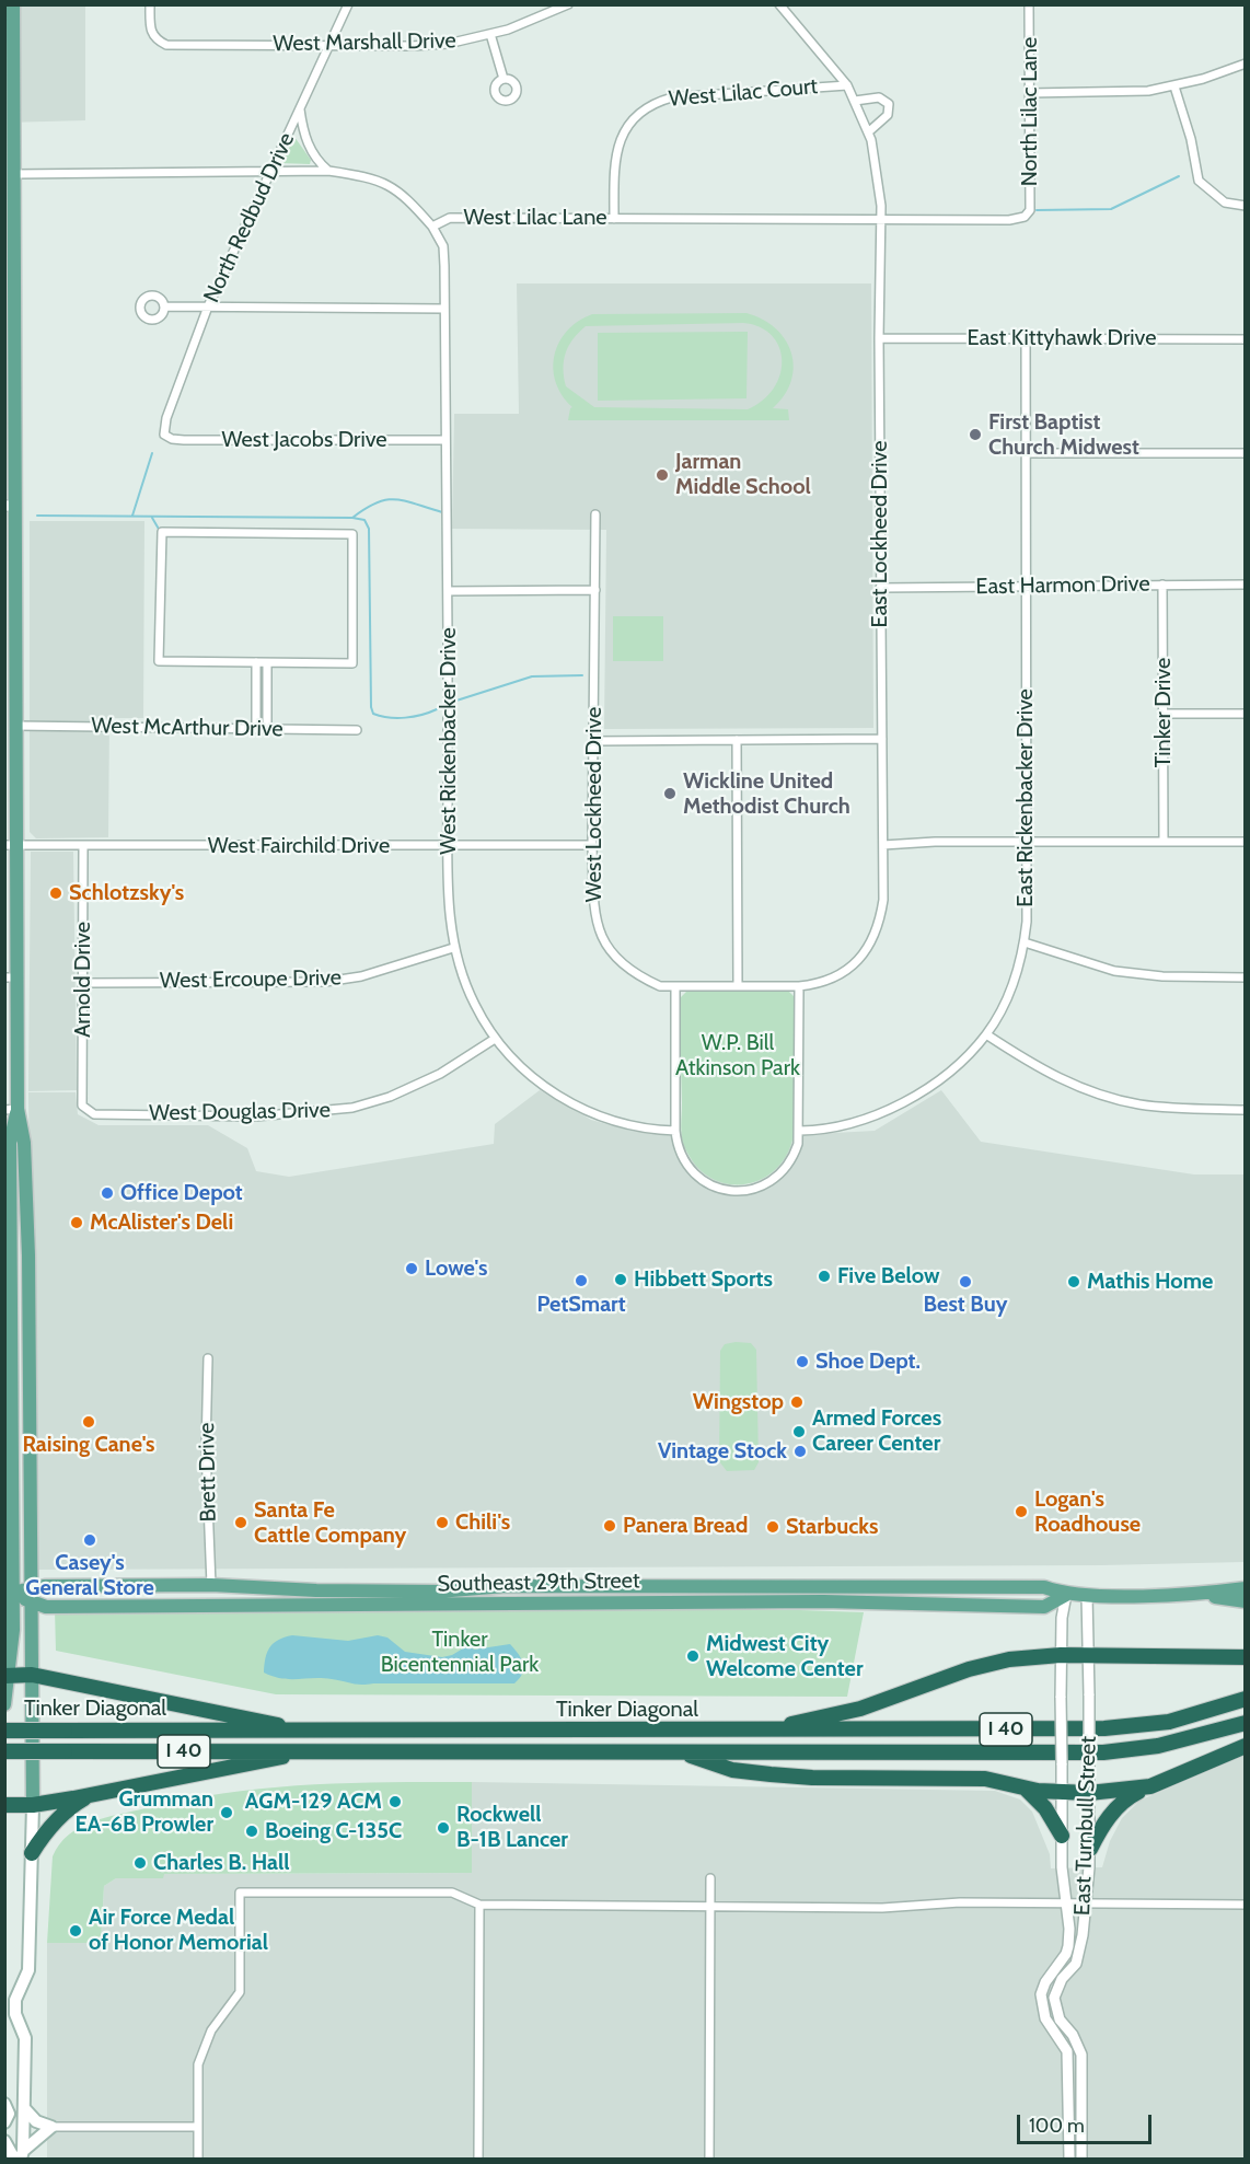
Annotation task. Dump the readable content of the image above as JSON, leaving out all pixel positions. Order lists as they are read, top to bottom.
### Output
{
  "streets": {
    "highway": ["Tinker Diagonal", "I 40"],
    "main road": ["Southeast 29th Street"],
    "street": [
      "West Marshall Drive",
      "West Lilac Court",
      "North Lilac Lane",
      "North Redbud Drive",
      "West Lilac Lane",
      "East Kittyhawk Drive",
      "West Jacobs Drive",
      "East Lockheed Drive",
      "East Harmon Drive",
      "Tinker Drive",
      "West McArthur Drive",
      "West Rickenbacker Drive",
      "East Rickenbacker Drive",
      "West Lockheed Drive",
      "West Fairchild Drive",
      "Arnold Drive",
      "West Ercoupe Drive",
      "West Douglas Drive",
      "Brett Drive",
      "East Turnbull Street"
    ]
  },
  "crossings": [
    ["West Marshall Drive", "North Redbud Drive"],
    ["West Lilac Court", "West Lilac Lane"],
    ["West Lilac Court", "East Lockheed Drive"],
    ["North Lilac Lane", "West Lilac Lane"],
    ["North Redbud Drive", "West Lilac Lane"],
    ["North Redbud Drive", "West Jacobs Drive"],
    ["West Lilac Lane", "East Lockheed Drive"],
    ["West Lilac Lane", "West Rickenbacker Drive"],
    ["East Kittyhawk Drive", "East Lockheed Drive"],
    ["East Kittyhawk Drive", "East Rickenbacker Drive"],
    ["West Jacobs Drive", "West Rickenbacker Drive"],
    ["East Lockheed Drive", "East Harmon Drive"],
    ["East Lockheed Drive", "West Lockheed Drive"],
    ["East Harmon Drive", "Tinker Drive"],
    ["East Harmon Drive", "East Rickenbacker Drive"],
    ["West Rickenbacker Drive", "West Fairchild Drive"],
    ["West Rickenbacker Drive", "West Ercoupe Drive"],
    ["West Rickenbacker Drive", "West Douglas Drive"],
    ["West Lockheed Drive", "West Fairchild Drive"],
    ["West Fairchild Drive", "Arnold Drive"],
    ["Arnold Drive", "West Ercoupe Drive"],
    ["Arnold Drive", "West Douglas Drive"],
    ["Brett Drive", "Southeast 29th Street"],
    ["Southeast 29th Street", "East Turnbull Street"]
  ],
  "parks": ["W.P. Bill Atkinson Park", "Tinker Bicentennial Park"],
  "places": [
    "First Baptist Church Midwest",
    "Jarman Middle School",
    "Wickline United Methodist Church",
    "Schlotzsky's",
    "Office Depot",
    "McAlister's Deli",
    "Lowe's",
    "Five Below",
    "Hibbett Sports",
    "PetSmart",
    "Best Buy",
    "Mathis Home",
    "Shoe Dept.",
    "Wingstop",
    "Raising Cane's",
    "Armed Forces Career Center",
    "Vintage Stock",
    "Logan's Roadhouse",
    "Santa Fe Cattle Company",
    "Chili's",
    "Panera Bread",
    "Starbucks",
    "Casey's General Store",
    "Midwest City Welcome Center",
    "AGM-129 ACM",
    "Grumman EA-6B Prowler",
    "Rockwell B-1B Lancer",
    "Boeing C-135C",
    "Charles B. Hall",
    "Air Force Medal of Honor Memorial"
  ],
  "scale_bar": "100 m"
}
